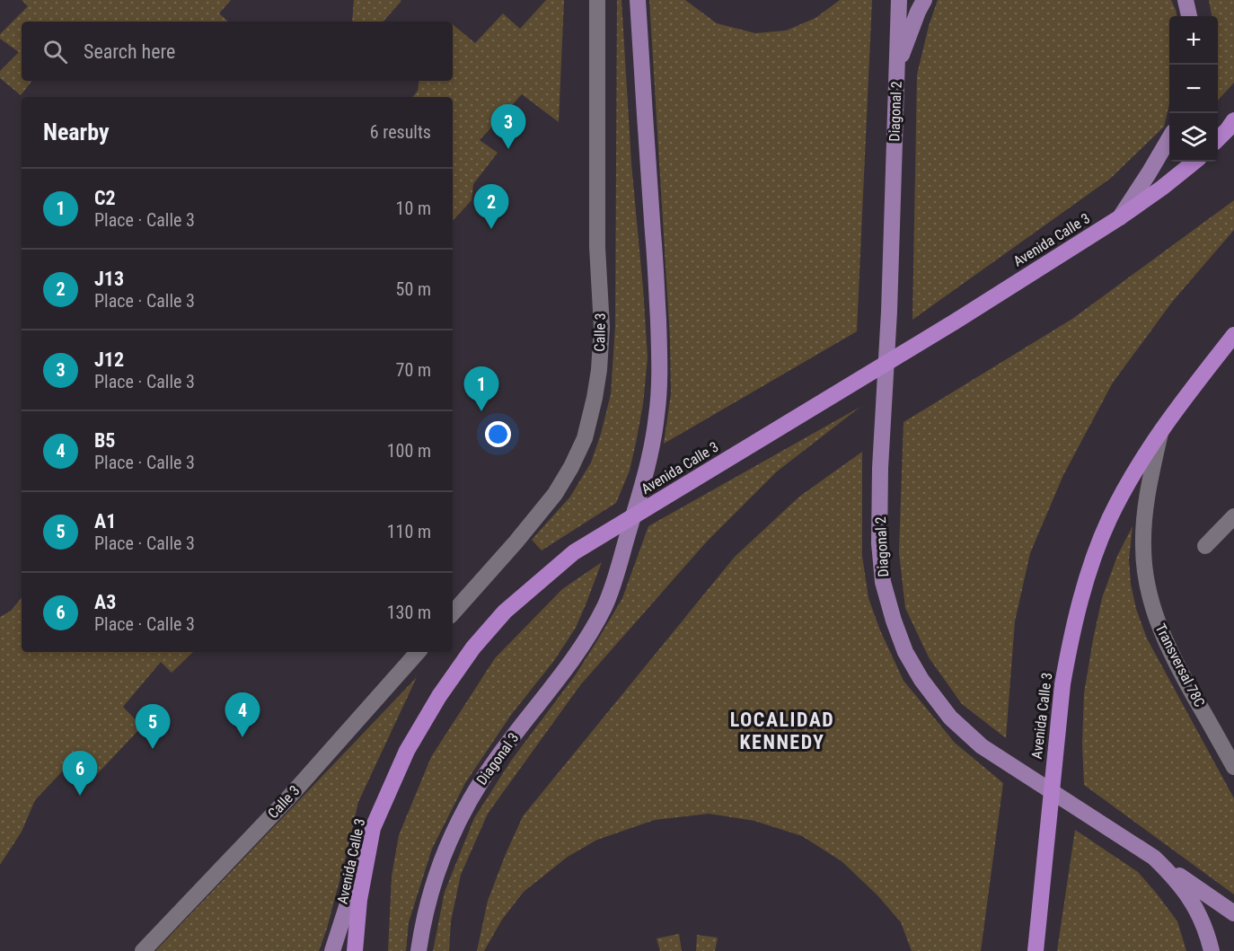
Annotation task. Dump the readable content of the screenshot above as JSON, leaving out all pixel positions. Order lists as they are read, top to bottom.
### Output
{
  "streets": {
    "highway": ["Avenida Calle 3"],
    "main road": ["Diagonal 2", "Diagonal 3"],
    "street": ["Calle 3", "Transversal 78C"]
  },
  "crossings": [
    ["Avenida Calle 3", "Transversal 78C"]
  ],
  "districts": ["LOCALIDAD KENNEDY"],
  "page": {
    "map_buttons": ["+", "−"],
    "search": "Search here",
    "heading": ["Nearby", "6 results"],
    "pins": [
      "3",
      "2",
      "1",
      "4",
      "5",
      "6"
    ],
    "list": [
      {
        "mark": "1",
        "name": "C2",
        "note": "Place · Calle 3",
        "value": "10 m"
      },
      {
        "mark": "2",
        "name": "J13",
        "note": "Place · Calle 3",
        "value": "50 m"
      },
      {
        "mark": "3",
        "name": "J12",
        "note": "Place · Calle 3",
        "value": "70 m"
      },
      {
        "mark": "4",
        "name": "B5",
        "note": "Place · Calle 3",
        "value": "100 m"
      },
      {
        "mark": "5",
        "name": "A1",
        "note": "Place · Calle 3",
        "value": "110 m"
      },
      {
        "mark": "6",
        "name": "A3",
        "note": "Place · Calle 3",
        "value": "130 m"
      }
    ]
  }
}
